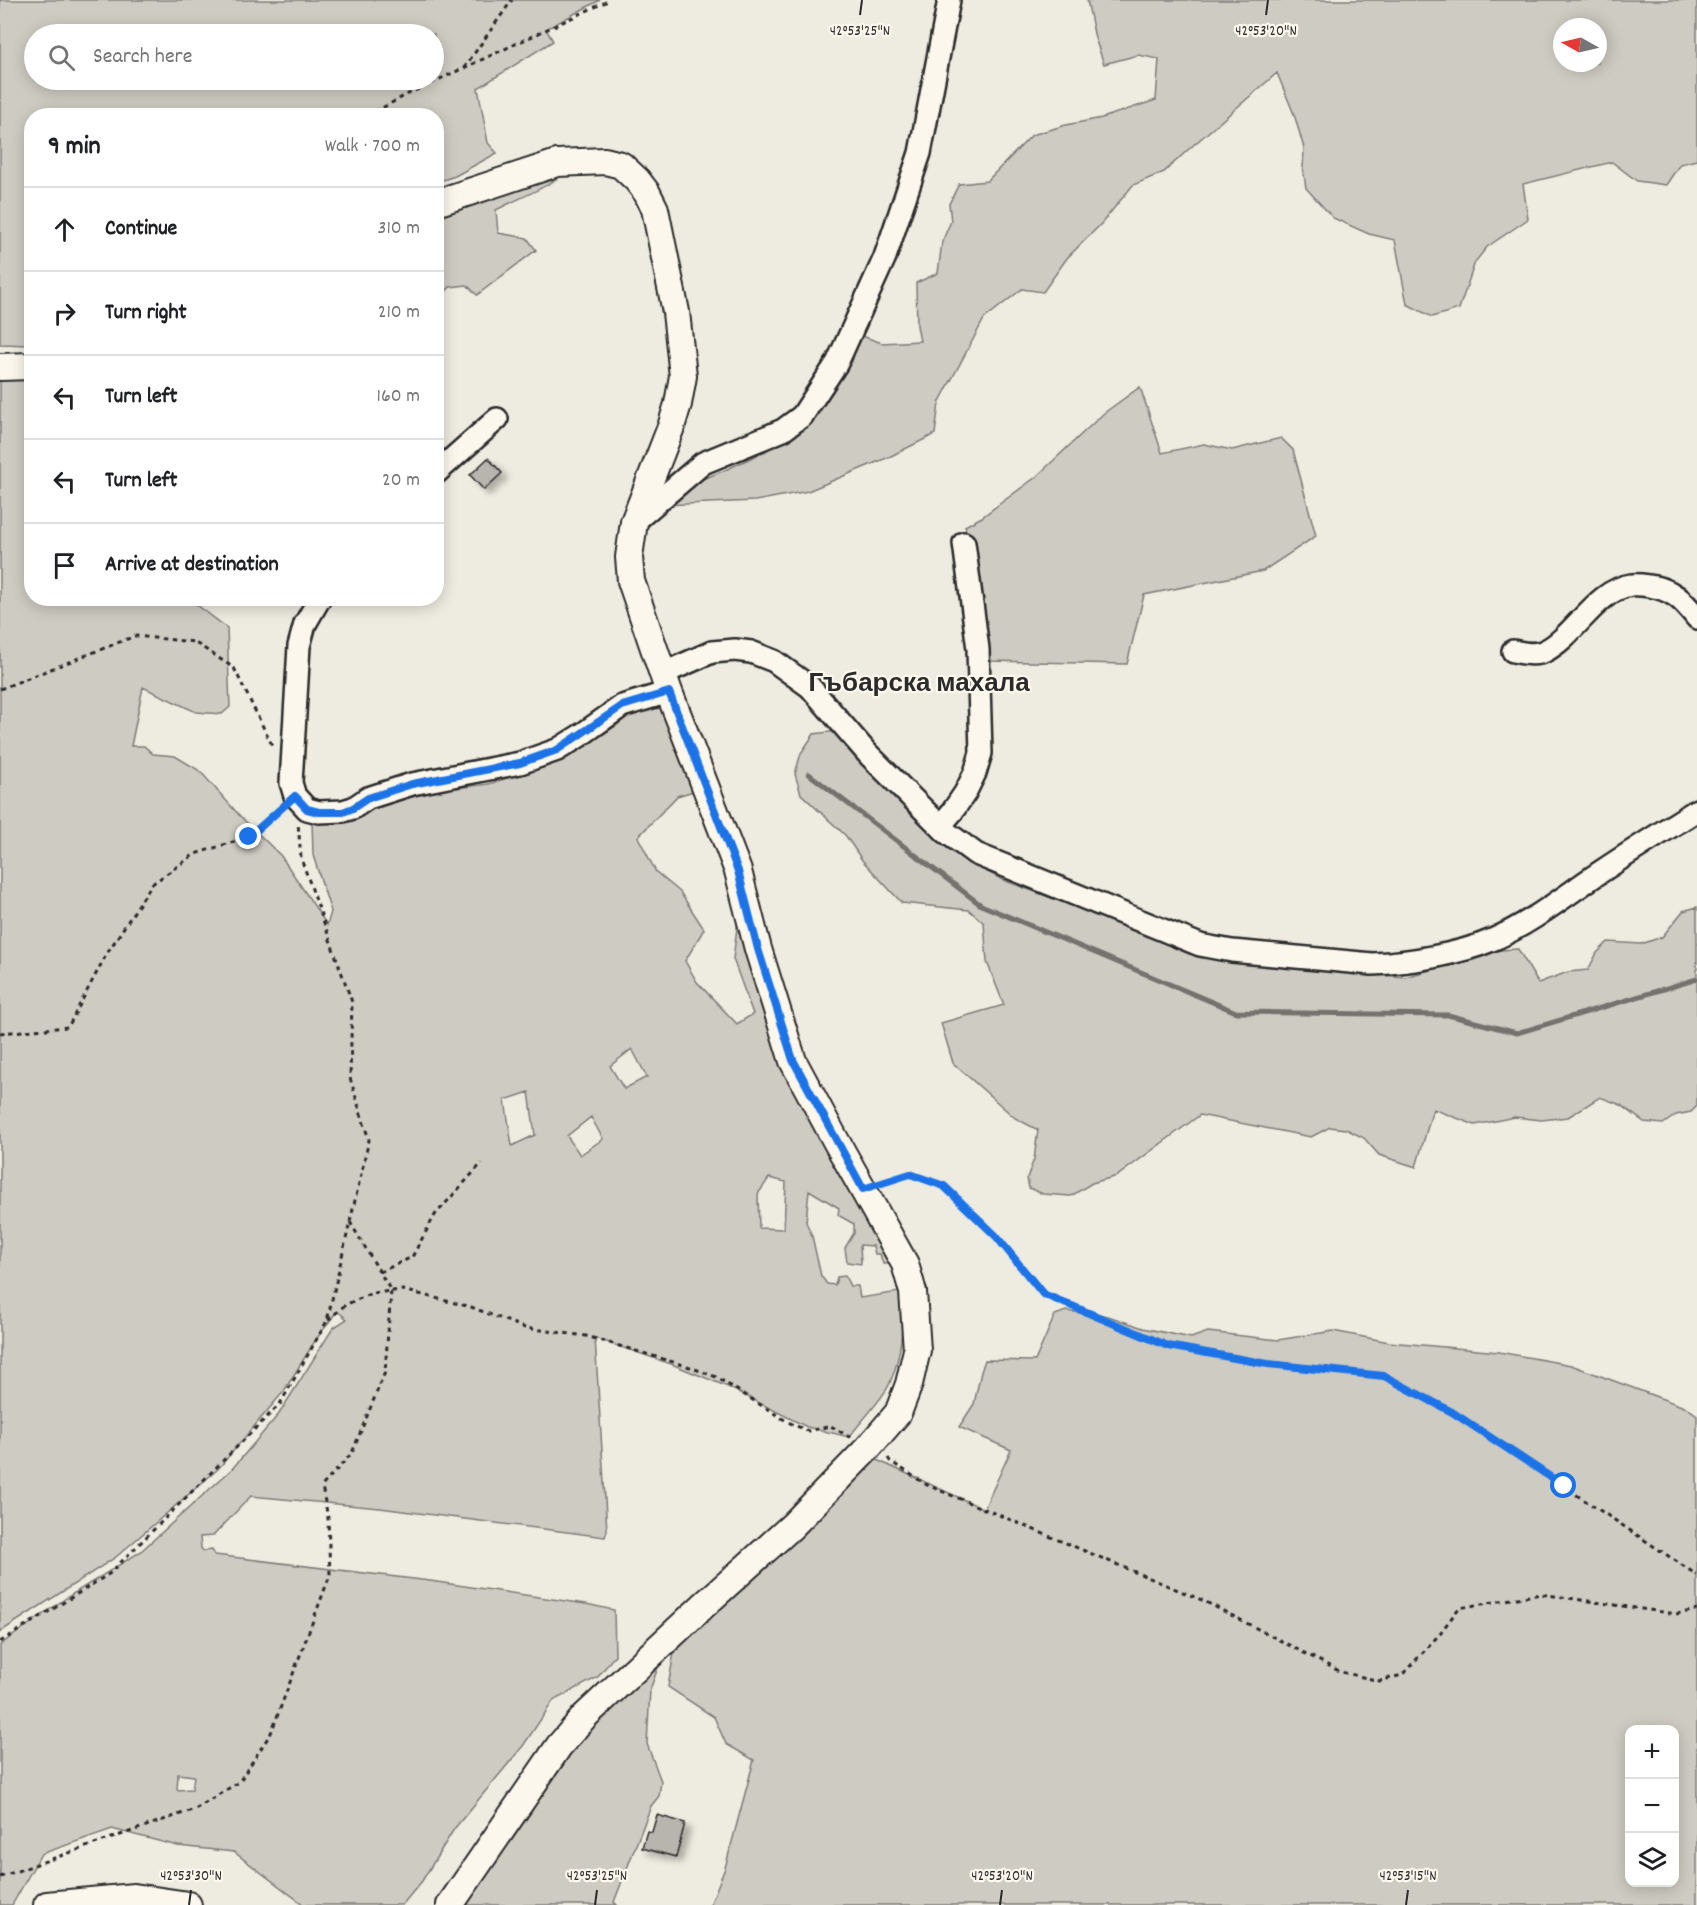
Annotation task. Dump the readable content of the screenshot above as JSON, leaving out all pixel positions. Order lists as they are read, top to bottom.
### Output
{
  "districts": ["Гъбарска махала"],
  "north": "left",
  "page": {
    "search": "Search here",
    "heading": ["9 min", "Walk · 700 m"],
    "list": [
      ["Continue", "310 m"],
      ["Turn right", "210 m"],
      ["Turn left", "160 m"],
      ["Turn left", "20 m"],
      "Arrive at destination"
    ],
    "map_buttons": ["+", "−"]
  },
  "coordinates": [
    "42°53'25\"N",
    "42°53'20\"N",
    "42°53'30\"N",
    "42°53'15\"N"
  ]
}
